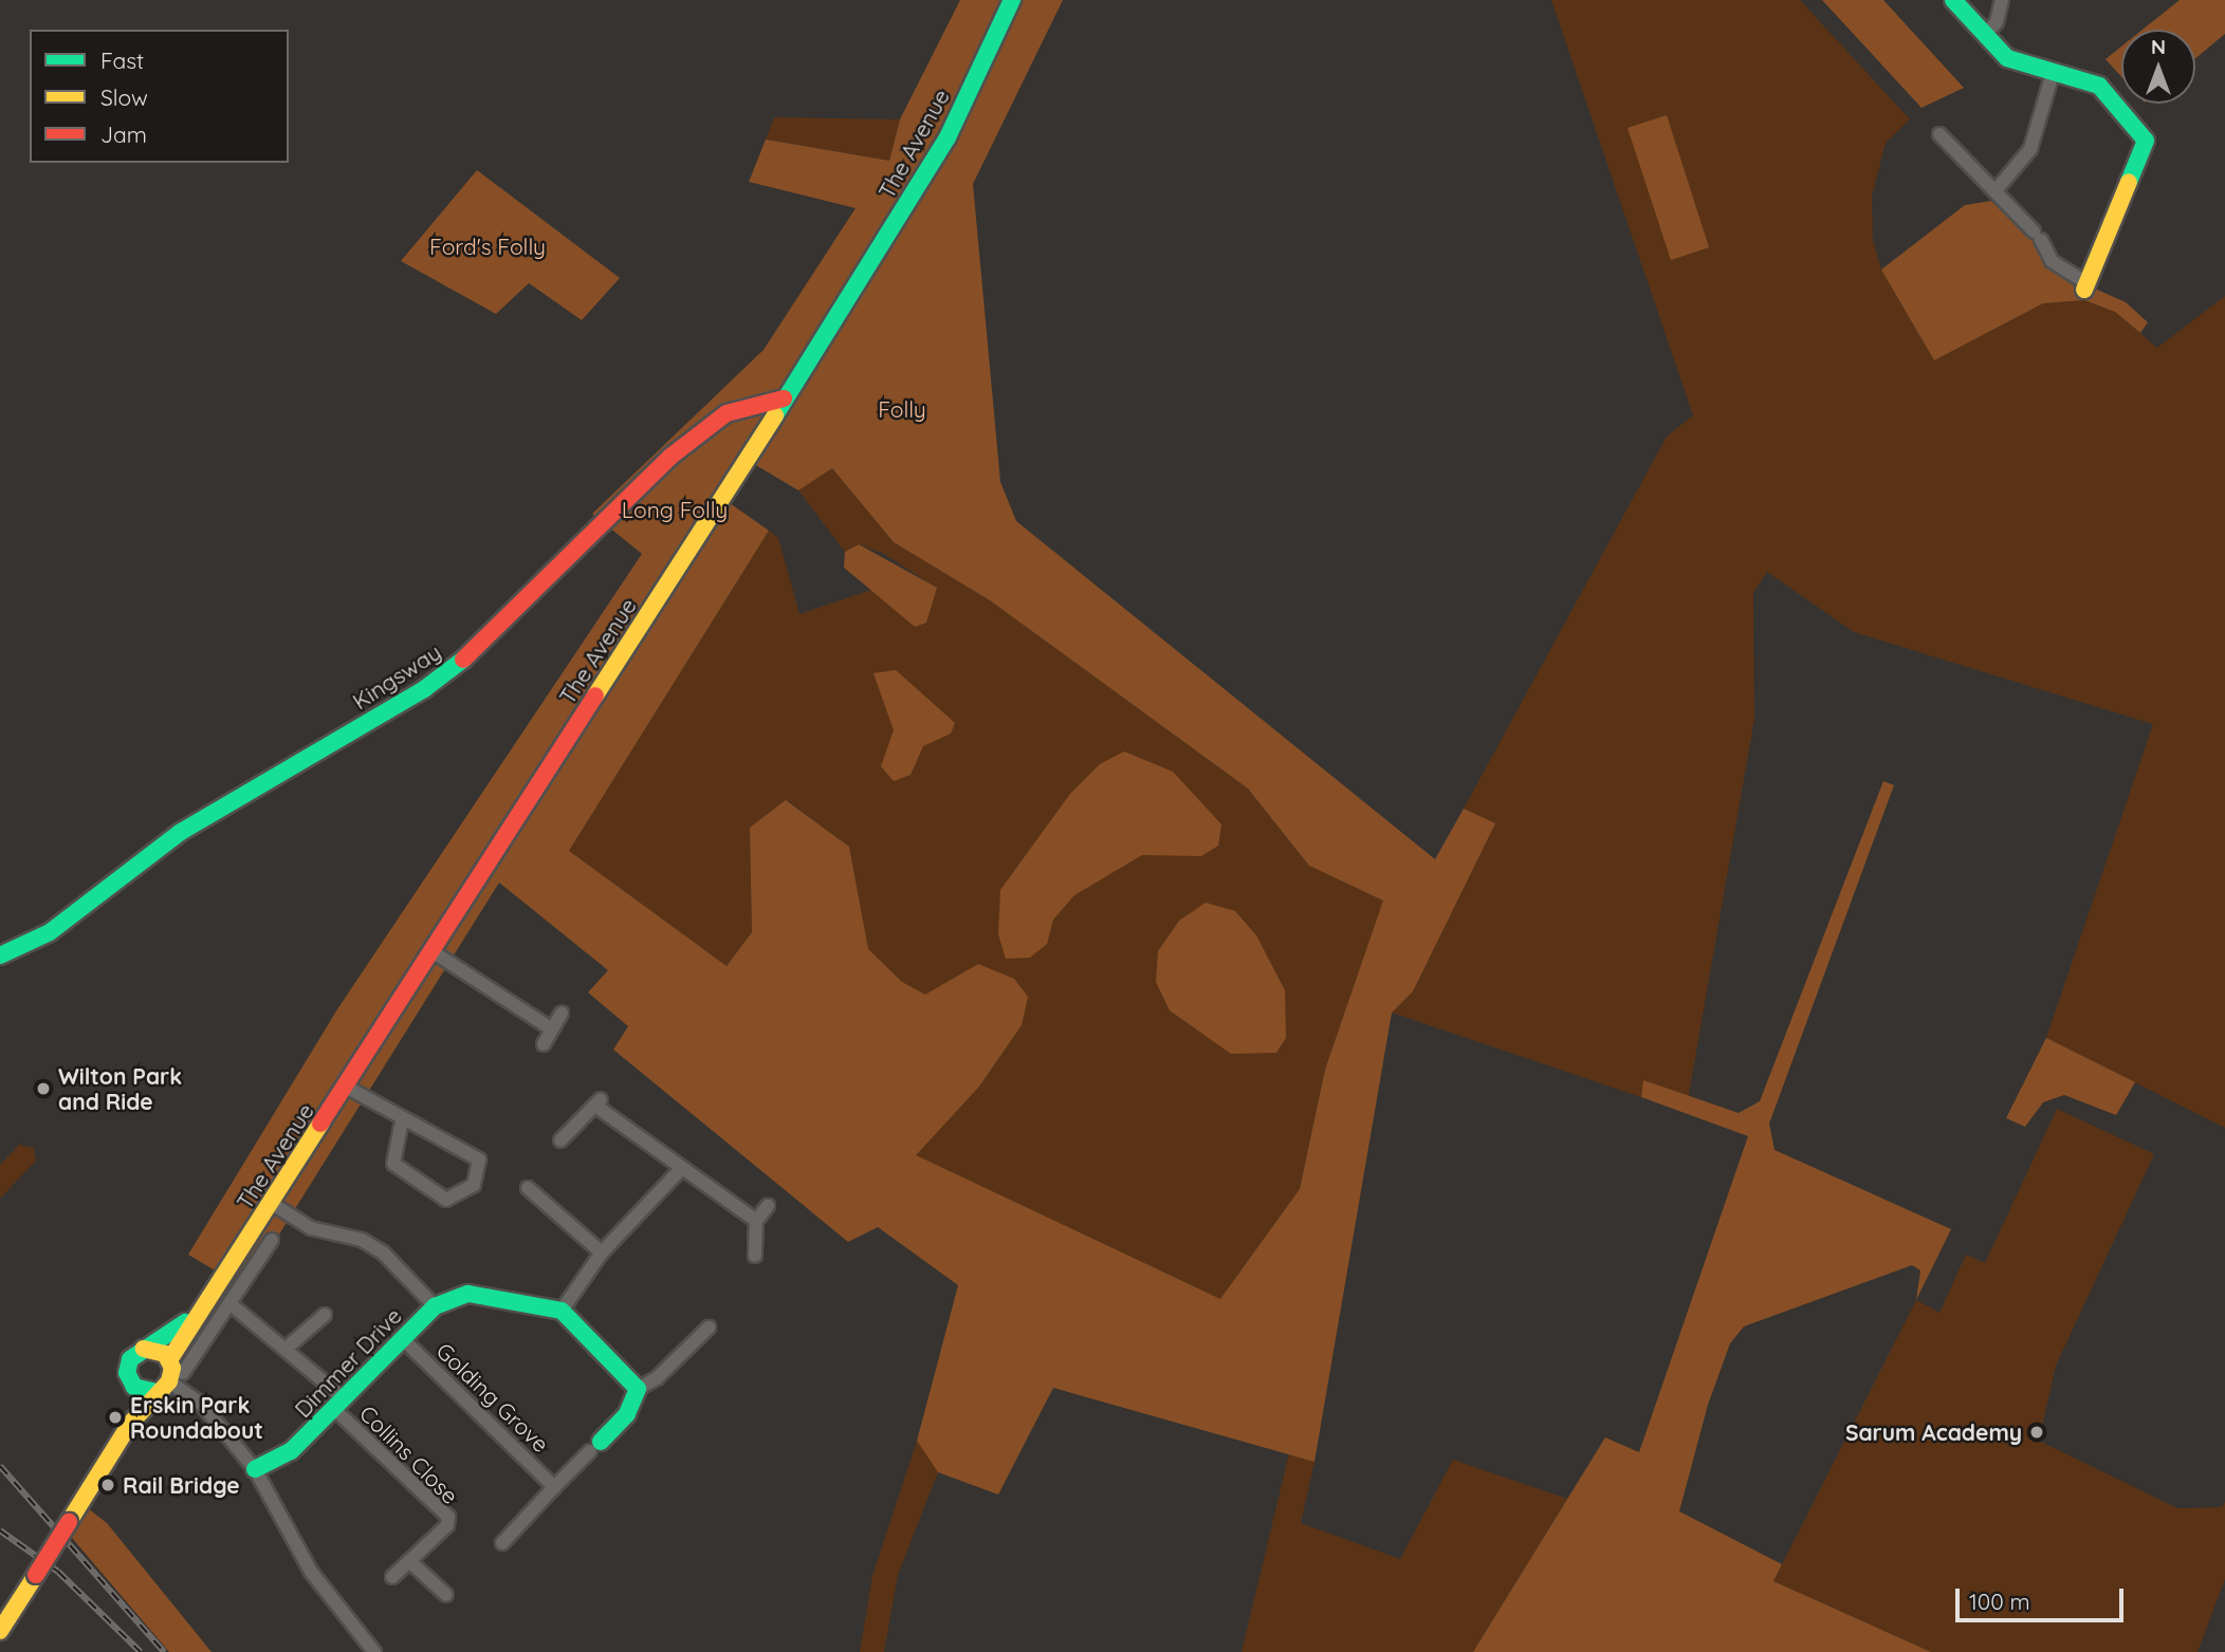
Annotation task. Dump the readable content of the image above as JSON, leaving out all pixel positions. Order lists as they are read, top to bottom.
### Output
{
  "streets": {
    "street": [
      "The Avenue",
      "Kingsway",
      "Dimmer Drive",
      "Golding Grove",
      "Collins Close"
    ]
  },
  "crossings": [
    ["The Avenue", "Kingsway"],
    ["Dimmer Drive", "Golding Grove"],
    ["Dimmer Drive", "Collins Close"]
  ],
  "parks": ["Ford's Folly", "Folly", "Long Folly"],
  "places": [
    "Wilton Park and Ride",
    "Erskin Park Roundabout",
    "Sarum Academy",
    "Rail Bridge"
  ],
  "legend": ["Fast", "Slow", "Jam"],
  "scale_bar": "100 m",
  "north": "top"
}
